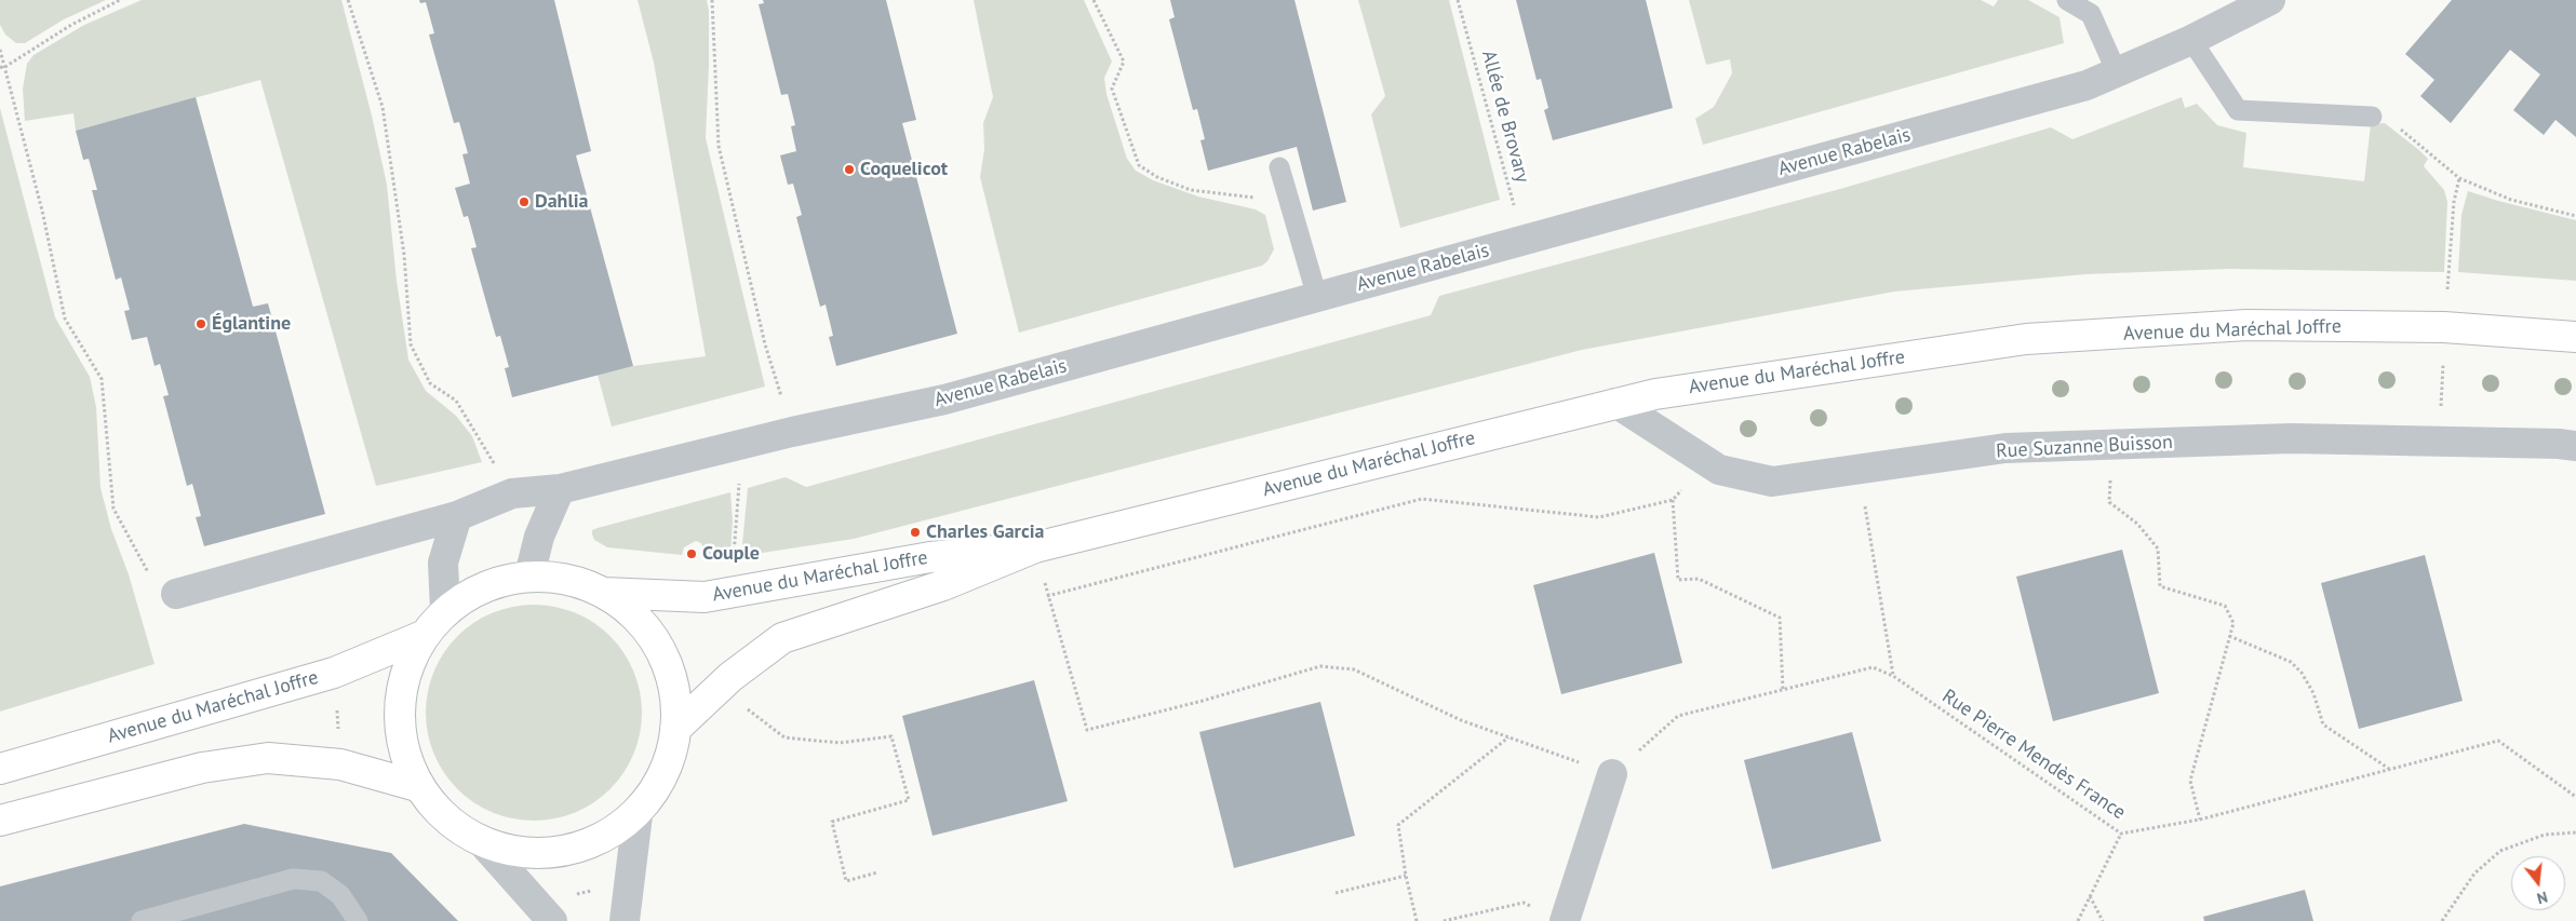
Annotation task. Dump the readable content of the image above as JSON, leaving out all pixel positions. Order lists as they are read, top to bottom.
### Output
{
  "streets": {
    "main road": ["Avenue du Maréchal Joffre"],
    "street": ["Avenue Rabelais", "Rue Suzanne Buisson"],
    "path": ["Allée de Brovary", "Rue Pierre Mendès France"]
  },
  "crossings": [
    ["Allée de Brovary", "Avenue Rabelais"],
    ["Avenue du Maréchal Joffre", "Rue Suzanne Buisson"]
  ],
  "places": [
    "Coquelicot",
    "Dahlia",
    "Églantine",
    "Charles Garcia",
    "Couple"
  ],
  "north": "bottom"
}
